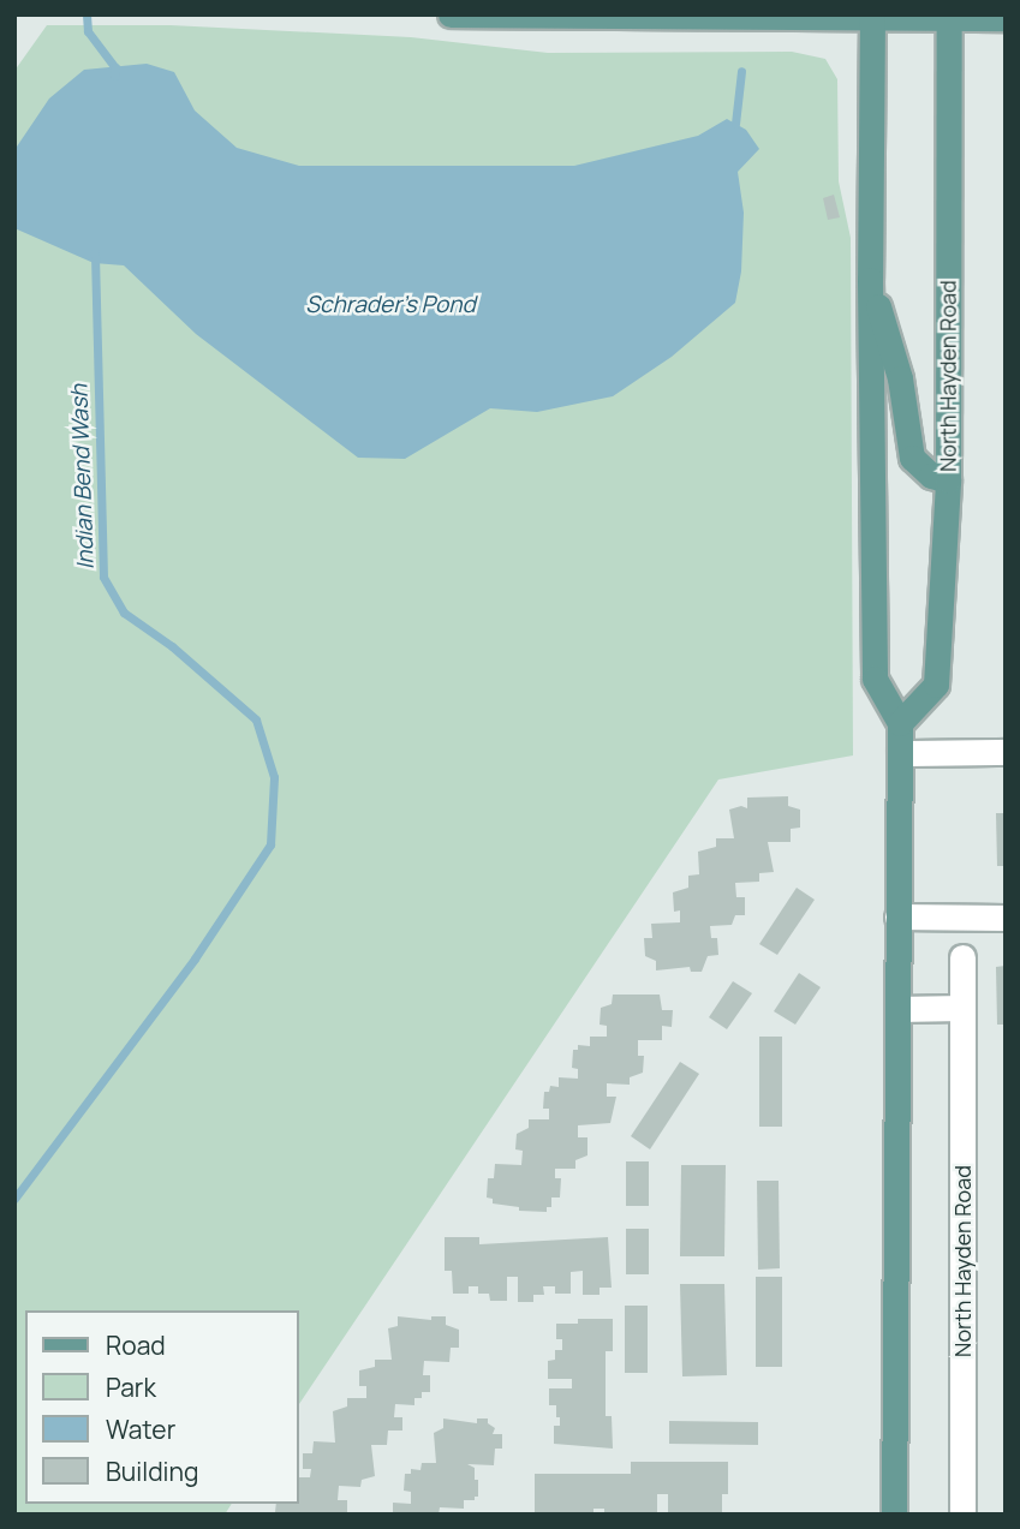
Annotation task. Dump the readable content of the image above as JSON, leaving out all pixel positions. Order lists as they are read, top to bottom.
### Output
{
  "streets": {
    "main road": ["North Hayden Road"]
  },
  "water": ["Schrader's Pond", "Indian Bend Wash"],
  "legend": [
    "Road",
    "Park",
    "Water",
    "Building"
  ]
}
